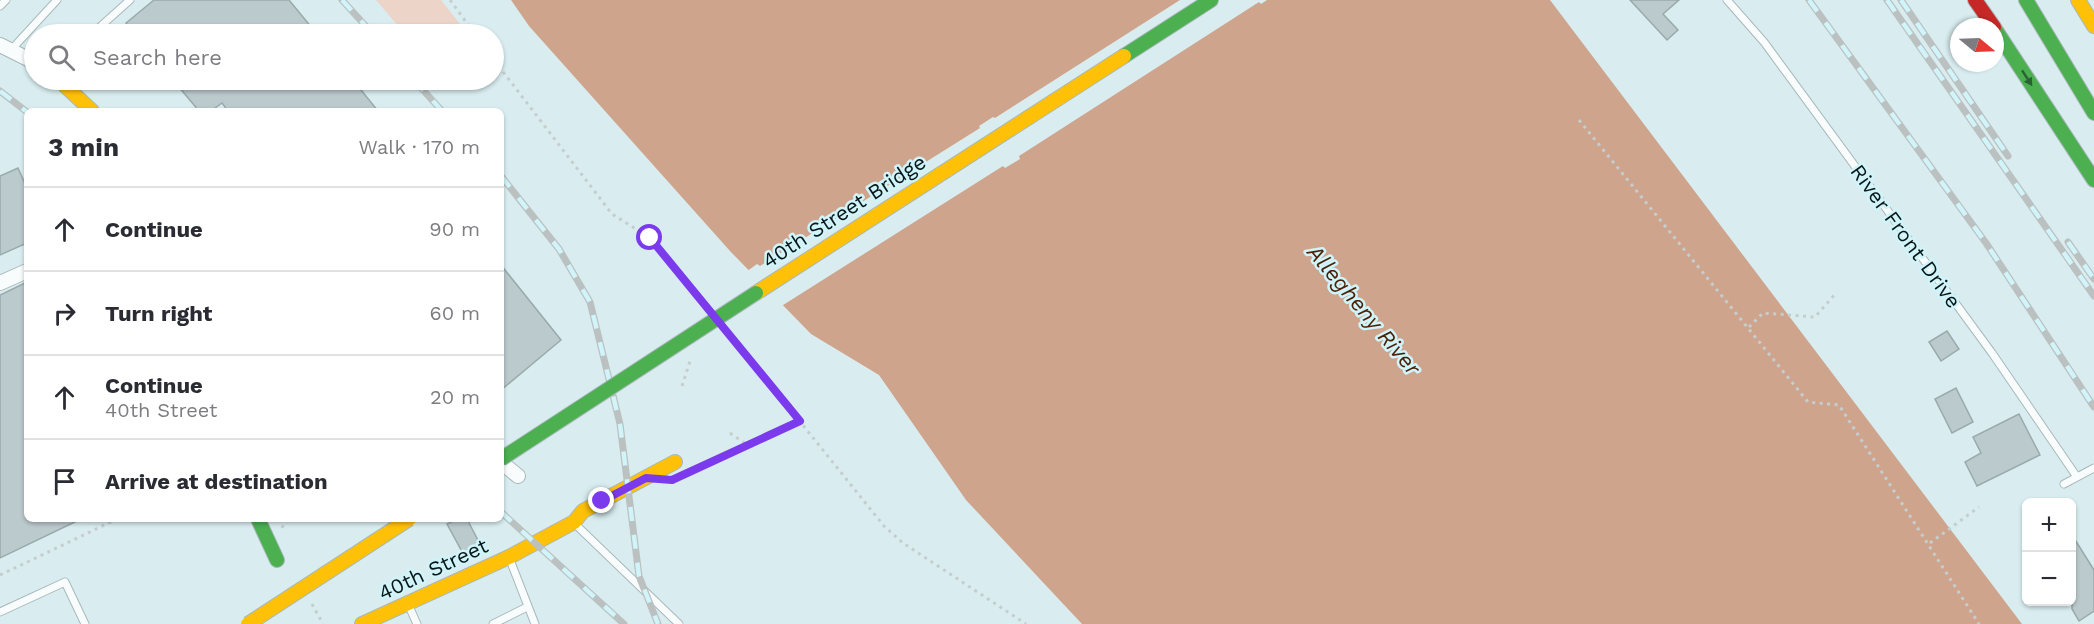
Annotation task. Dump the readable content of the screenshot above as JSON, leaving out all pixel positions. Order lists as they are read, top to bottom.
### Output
{
  "streets": {
    "main road": ["40th Street Bridge", "40th Street"],
    "lane": ["River Front Drive"]
  },
  "water": ["Allegheny River"],
  "north": "right",
  "page": {
    "search": "Search here",
    "heading": ["3 min", "Walk · 170 m"],
    "list": [
      ["Continue", "90 m"],
      ["Turn right", "60 m"],
      ["Continue", "40th Street", "20 m"],
      "Arrive at destination"
    ],
    "map_buttons": ["+", "−"]
  }
}
